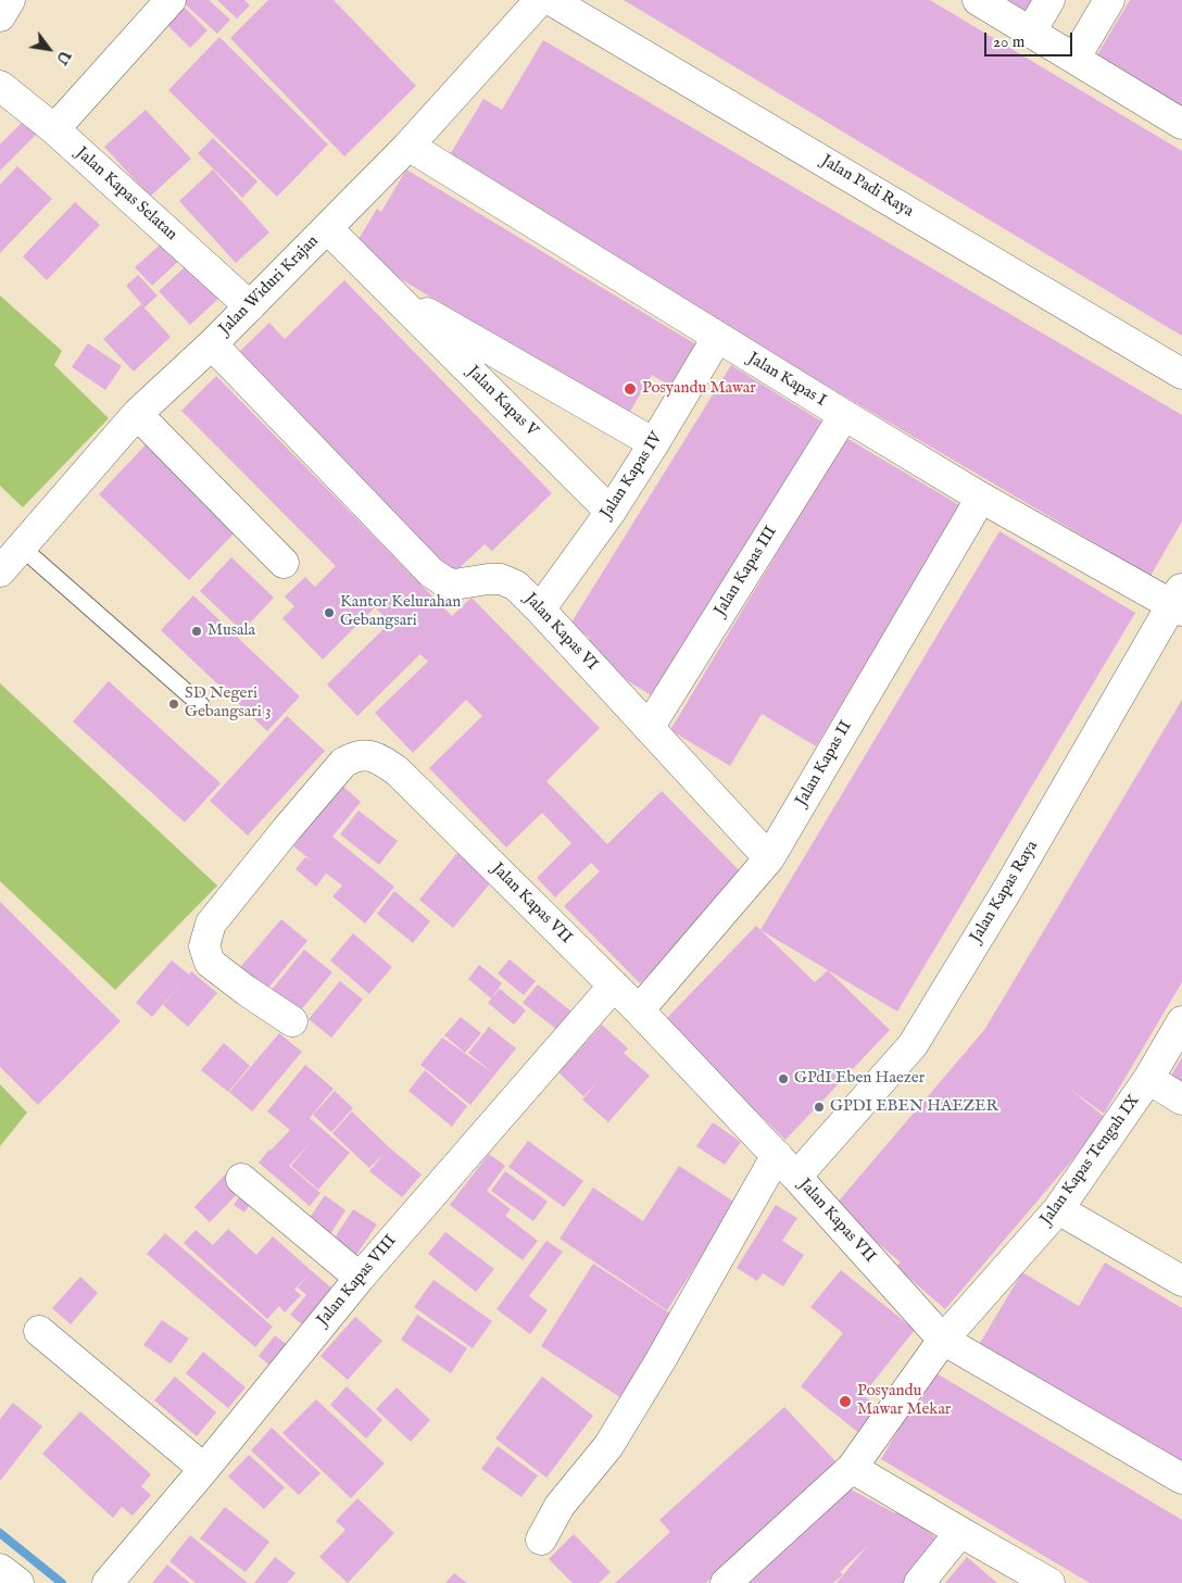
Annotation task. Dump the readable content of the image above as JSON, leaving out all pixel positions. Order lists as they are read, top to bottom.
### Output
{
  "streets": {
    "street": [
      "Jalan Padi Raya",
      "Jalan Kapas Selatan",
      "Jalan Widuri Krajan",
      "Jalan Kapas I",
      "Jalan Kapas V",
      "Jalan Kapas IV",
      "Jalan Kapas III",
      "Jalan Kapas VI",
      "Jalan Kapas II",
      "Jalan Kapas Raya",
      "Jalan Kapas VII",
      "Jalan Kapas Tengah IX",
      "Jalan Kapas VIII"
    ]
  },
  "crossings": [
    ["Jalan Kapas Selatan", "Jalan Widuri Krajan"],
    ["Jalan Widuri Krajan", "Jalan Kapas I"],
    ["Jalan Widuri Krajan", "Jalan Kapas V"],
    ["Jalan Widuri Krajan", "Jalan Kapas VI"],
    ["Jalan Kapas I", "Jalan Kapas IV"],
    ["Jalan Kapas I", "Jalan Kapas III"],
    ["Jalan Kapas I", "Jalan Kapas II"],
    ["Jalan Kapas I", "Jalan Kapas Raya"],
    ["Jalan Kapas V", "Jalan Kapas IV"],
    ["Jalan Kapas IV", "Jalan Kapas VI"],
    ["Jalan Kapas III", "Jalan Kapas VI"],
    ["Jalan Kapas VI", "Jalan Kapas II"],
    ["Jalan Kapas II", "Jalan Kapas VII"],
    ["Jalan Kapas Raya", "Jalan Kapas VII"],
    ["Jalan Kapas VII", "Jalan Kapas Tengah IX"],
    ["Jalan Kapas VII", "Jalan Kapas VIII"]
  ],
  "places": [
    "Posyandu Mawar",
    "Kantor Kelurahan Gebangsari",
    "Musala",
    "SD Negeri Gebangsari 3",
    "GPdI Eben Haezer",
    "GPDI EBEN HAEZER",
    "Posyandu Mawar Mekar"
  ],
  "scale_bar": "20 m",
  "north": "bottom right"
}
